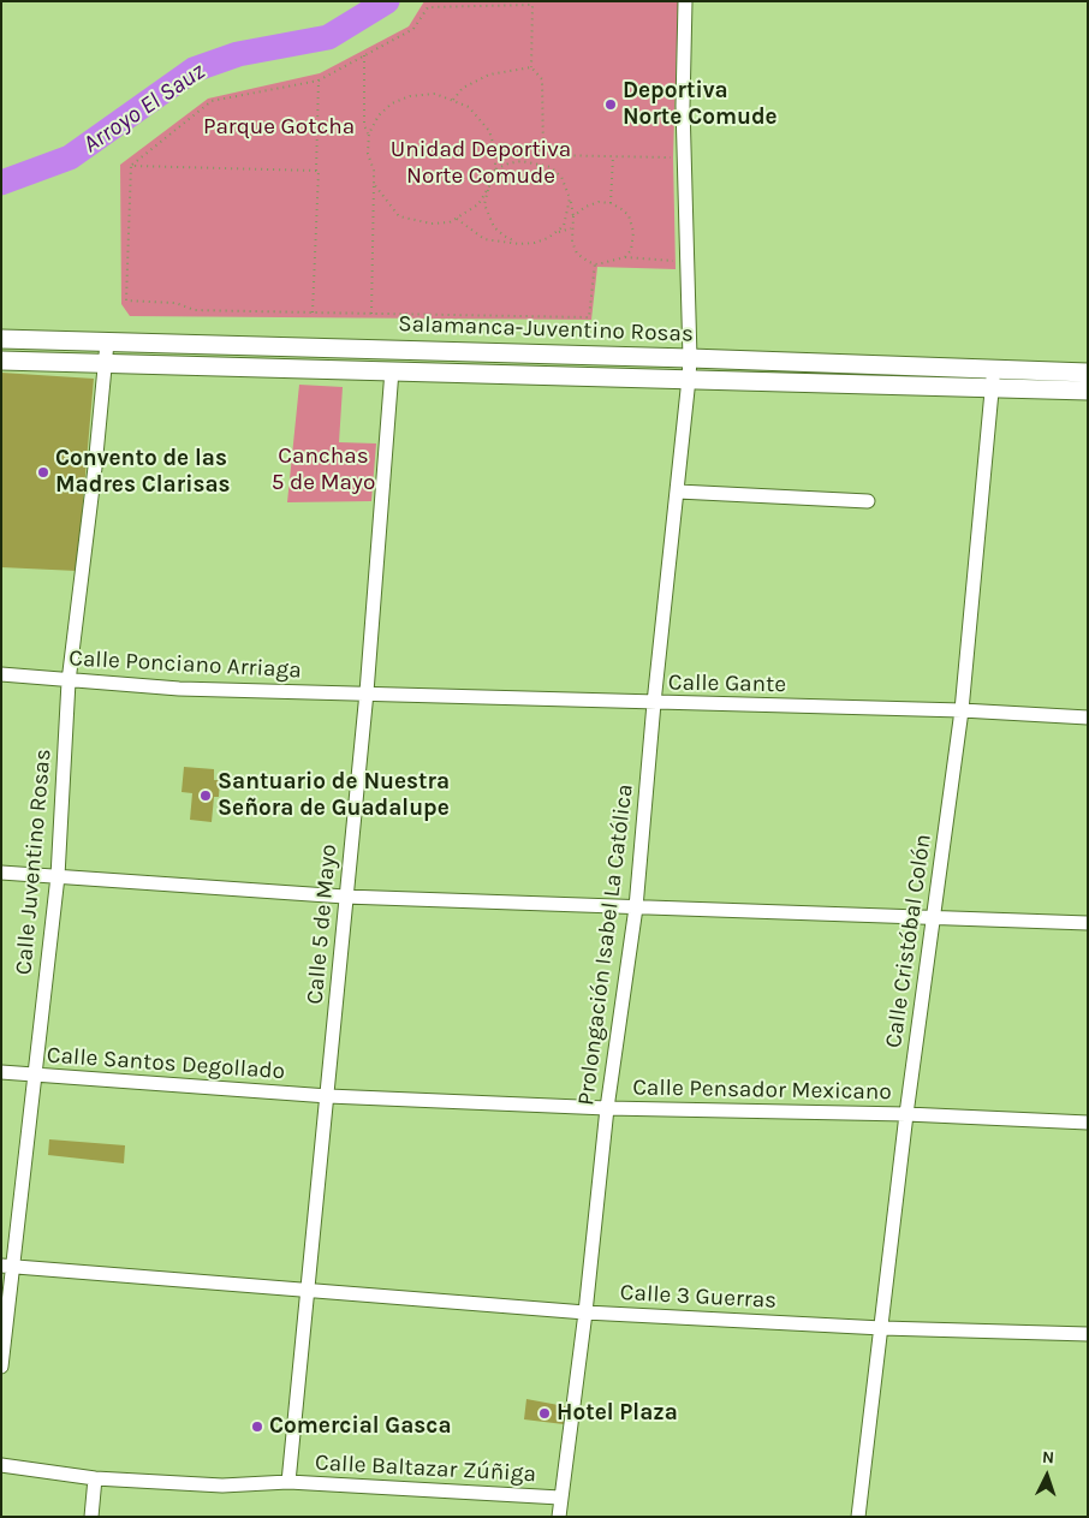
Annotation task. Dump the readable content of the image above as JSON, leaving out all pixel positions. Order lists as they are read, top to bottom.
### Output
{
  "streets": {
    "street": [
      "Salamanca-Juventino Rosas",
      "Calle Ponciano Arriaga",
      "Calle Gante",
      "Calle Juventino Rosas",
      "Calle 5 de Mayo",
      "Calle Cristóbal Colón",
      "Prolongación Isabel La Católica",
      "Calle Santos Degollado",
      "Calle Pensador Mexicano",
      "Calle 3 Guerras",
      "Calle Baltazar Zúñiga"
    ]
  },
  "crossings": [
    ["Salamanca-Juventino Rosas", "Calle Juventino Rosas"],
    ["Salamanca-Juventino Rosas", "Calle 5 de Mayo"],
    ["Salamanca-Juventino Rosas", "Calle Cristóbal Colón"],
    ["Salamanca-Juventino Rosas", "Prolongación Isabel La Católica"],
    ["Calle Ponciano Arriaga", "Calle Gante"],
    ["Calle Ponciano Arriaga", "Calle Juventino Rosas"],
    ["Calle Ponciano Arriaga", "Calle 5 de Mayo"],
    ["Calle Gante", "Calle 5 de Mayo"],
    ["Calle Gante", "Calle Cristóbal Colón"],
    ["Calle Gante", "Prolongación Isabel La Católica"],
    ["Calle Juventino Rosas", "Calle Santos Degollado"],
    ["Calle Juventino Rosas", "Calle 3 Guerras"],
    ["Calle 5 de Mayo", "Calle Santos Degollado"],
    ["Calle 5 de Mayo", "Calle Pensador Mexicano"],
    ["Calle 5 de Mayo", "Calle 3 Guerras"],
    ["Calle 5 de Mayo", "Calle Baltazar Zúñiga"],
    ["Calle Cristóbal Colón", "Calle Pensador Mexicano"],
    ["Calle Cristóbal Colón", "Calle 3 Guerras"],
    ["Prolongación Isabel La Católica", "Calle Pensador Mexicano"],
    ["Prolongación Isabel La Católica", "Calle 3 Guerras"],
    ["Prolongación Isabel La Católica", "Calle Baltazar Zúñiga"],
    ["Calle Santos Degollado", "Calle Pensador Mexicano"]
  ],
  "water": ["Arroyo El Sauz"],
  "parks": ["Parque Gotcha", "Unidad Deportiva Norte Comude", "Canchas 5 de Mayo"],
  "places": [
    "Deportiva Norte Comude",
    "Convento de las Madres Clarisas",
    "Santuario de Nuestra Señora de Guadalupe",
    "Hotel Plaza",
    "Comercial Gasca"
  ],
  "north": "top"
}
